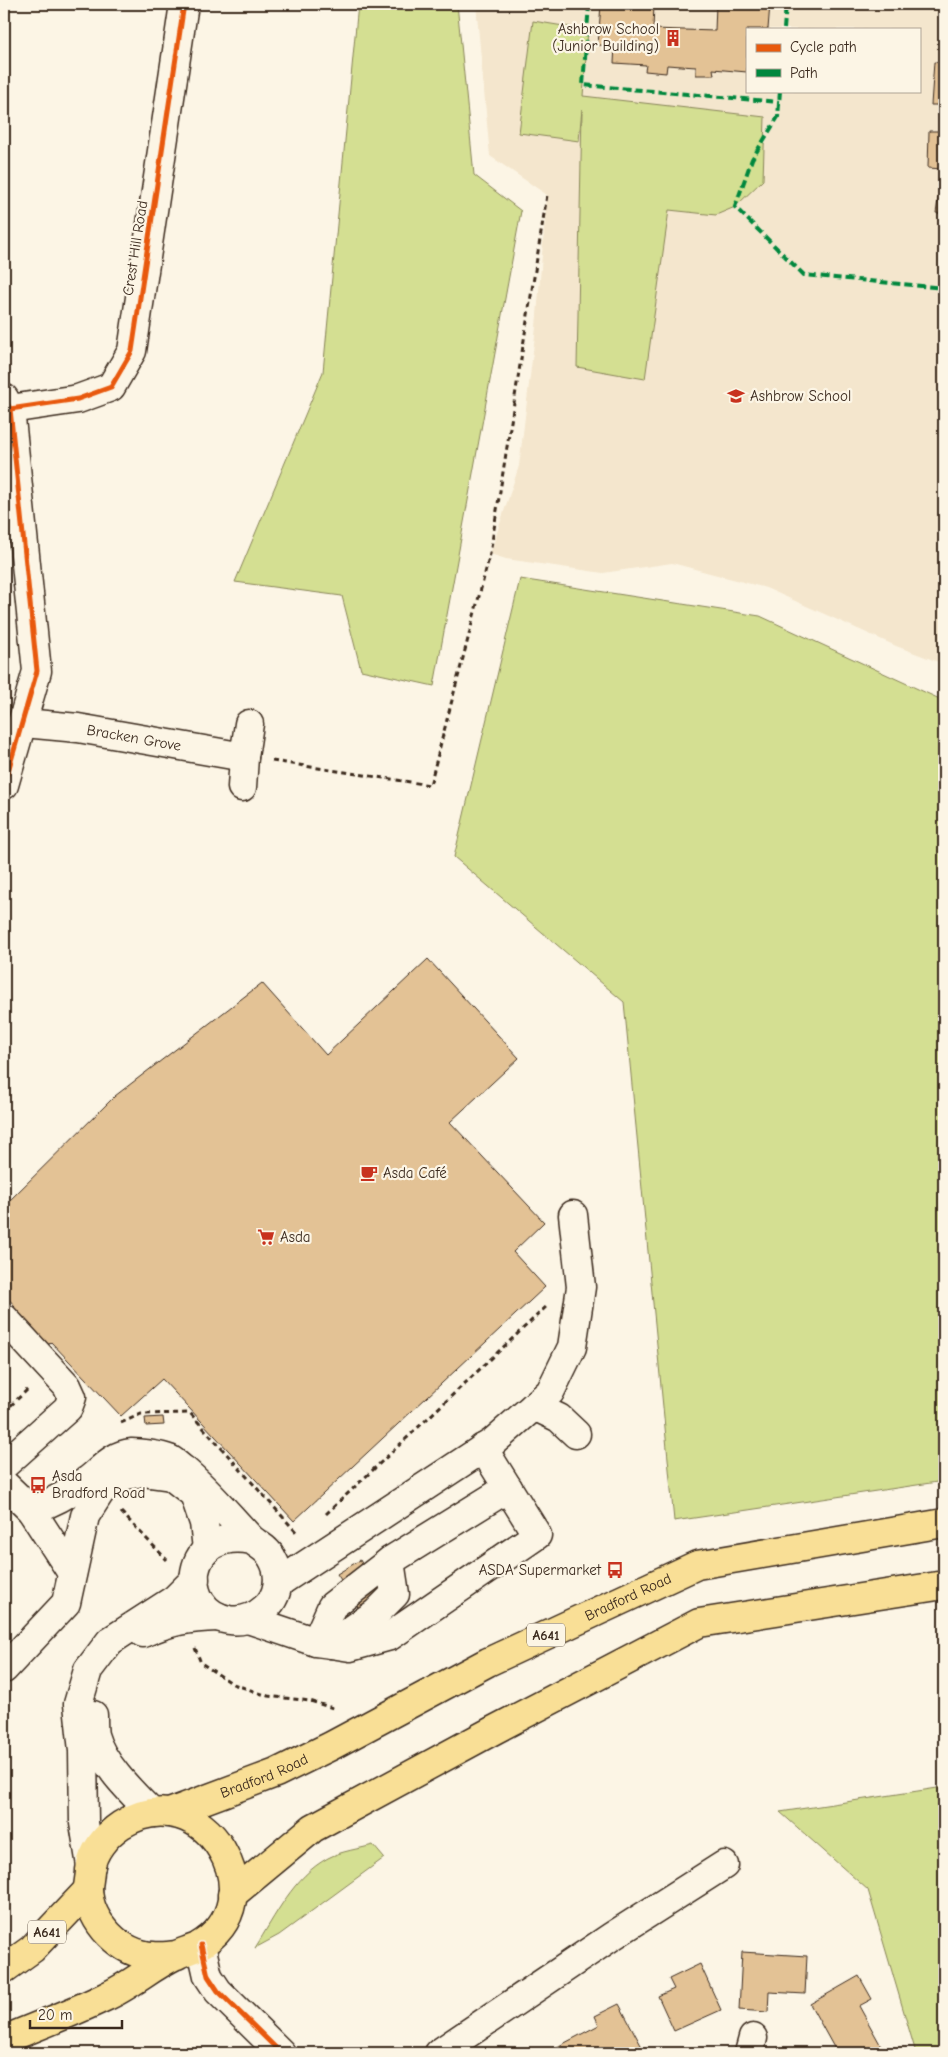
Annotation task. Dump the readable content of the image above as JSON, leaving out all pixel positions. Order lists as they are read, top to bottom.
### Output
{
  "streets": {
    "main road": ["Bradford Road", "A641"],
    "street": ["Crest Hill Road", "Bracken Grove"]
  },
  "places": {
    "building": ["Ashbrow School (Junior Building)"],
    "school or university": ["Ashbrow School"],
    "cafe": ["Asda Café"],
    "supermarket": ["Asda"],
    "bus stop": ["Asda Bradford Road", "ASDA Supermarket"]
  },
  "legend": ["Cycle path", "Path"],
  "scale_bar": "20 m"
}
